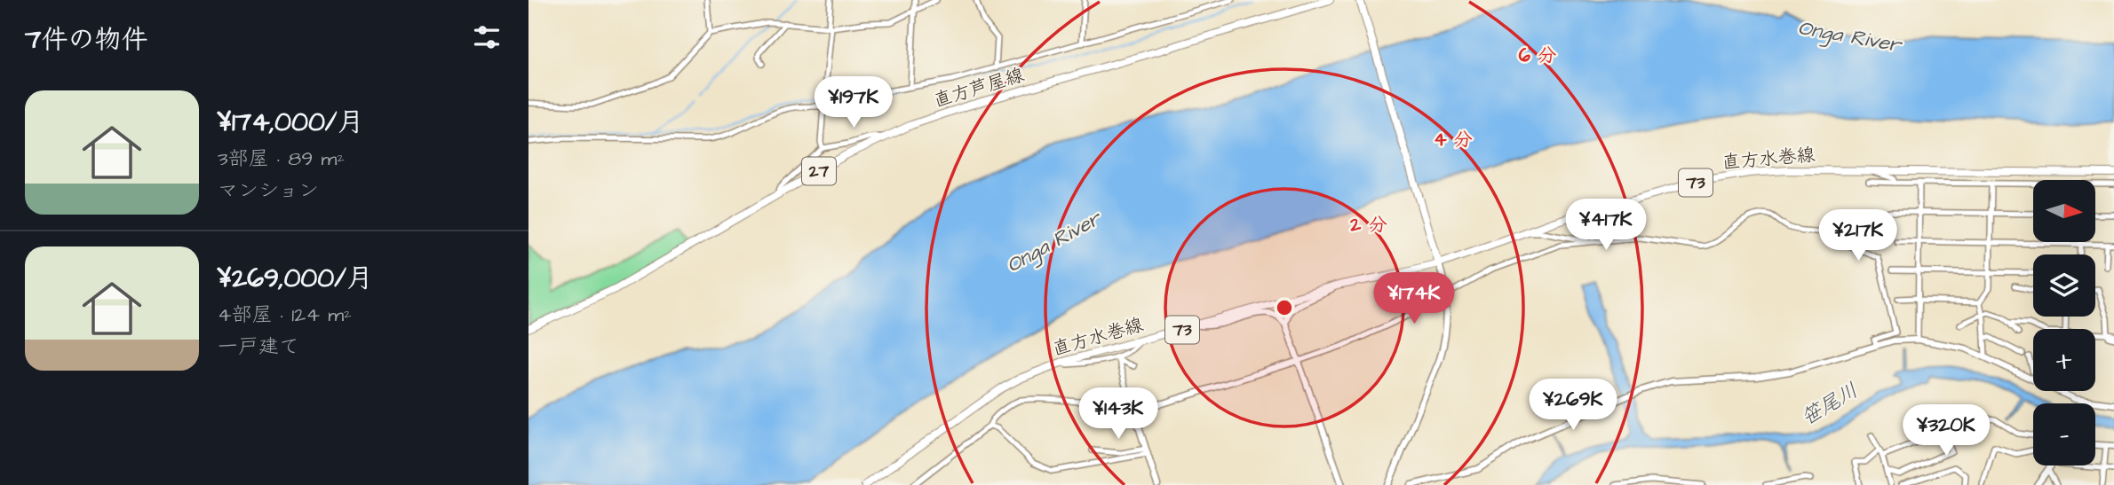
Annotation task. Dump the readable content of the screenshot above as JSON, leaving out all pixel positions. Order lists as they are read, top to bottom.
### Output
{
  "streets": {
    "main road": [
      "直方芦屋線",
      "直方水巻線",
      "27",
      "73"
    ]
  },
  "water": ["Onga River", "笹尾川"],
  "north": "right",
  "page": {
    "heading": "7件の物件",
    "list": [
      {
        "name": "¥174,000/月",
        "note": "3部屋 · 89 m² · マンション"
      },
      {
        "name": "¥269,000/月",
        "note": "4部屋 · 124 m² · 一戸建て"
      }
    ],
    "price": [
      "¥197K",
      "¥417K",
      "¥217K",
      "¥174K",
      "¥269K",
      "¥143K",
      "¥320K"
    ],
    "map_buttons": ["+", "−"]
  },
  "rings": ["6 分", "4 分", "2 分"]
}
